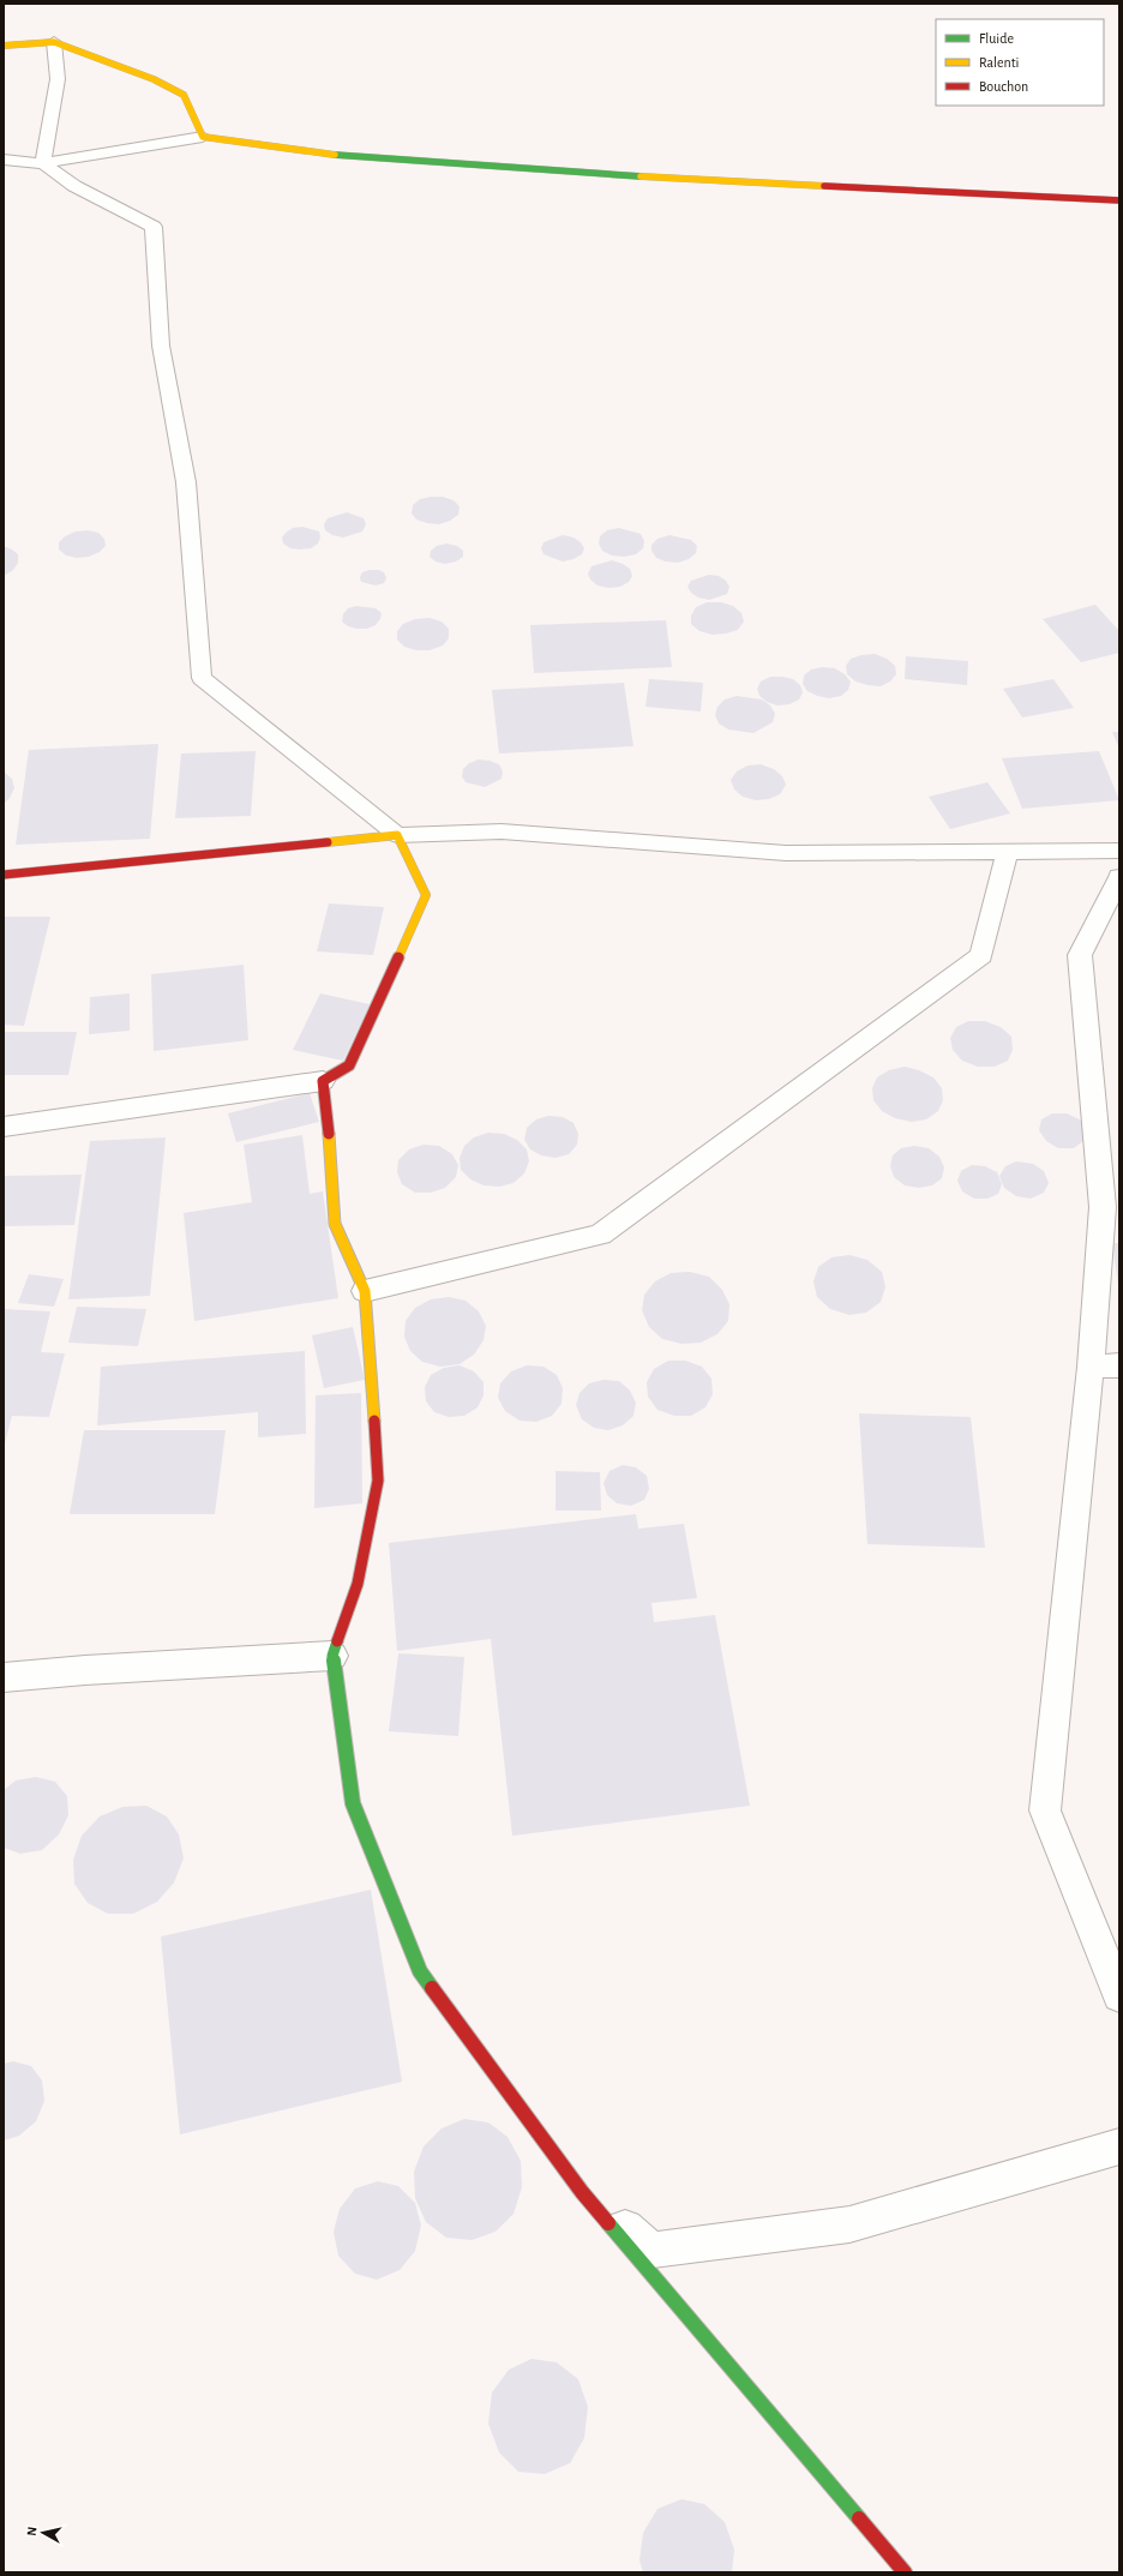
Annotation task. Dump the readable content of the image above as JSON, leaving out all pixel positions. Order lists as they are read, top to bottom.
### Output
{
  "legend": ["Fluide", "Ralenti", "Bouchon"],
  "north": "left"
}
